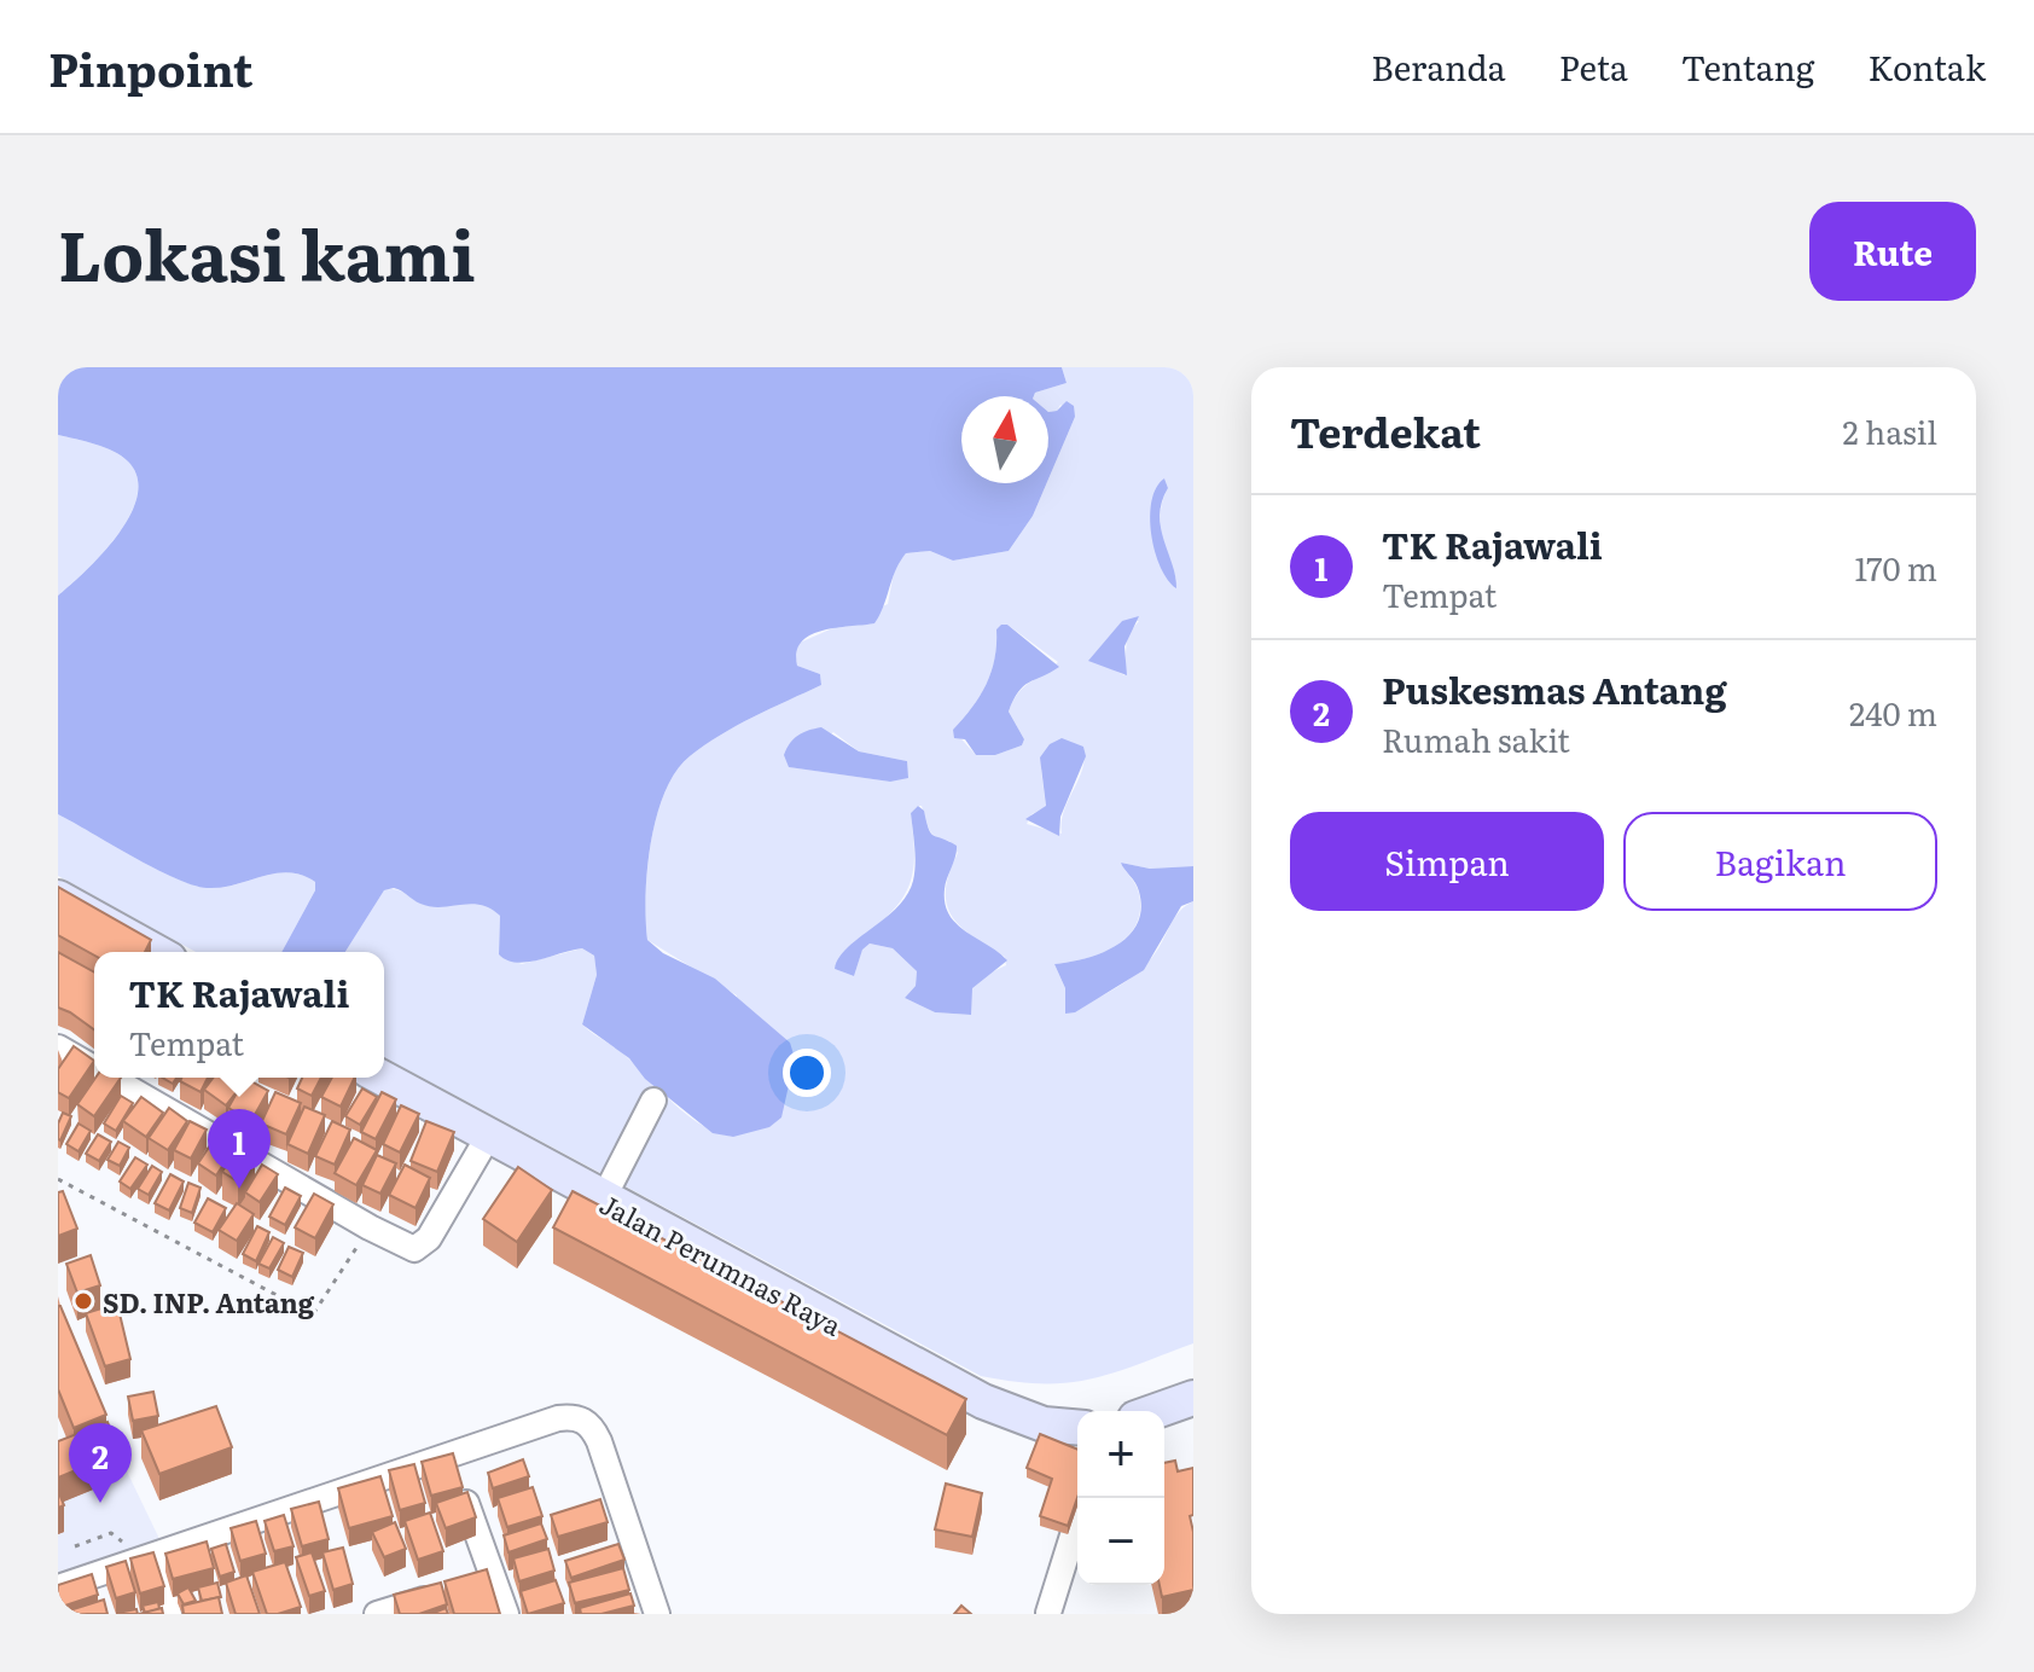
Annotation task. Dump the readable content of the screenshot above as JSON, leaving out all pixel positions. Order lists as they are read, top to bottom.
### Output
{
  "streets": {
    "street": ["Jalan Perumnas Raya"]
  },
  "places": ["SD. INP. Antang"],
  "north": "top",
  "page": {
    "header": "Pinpoint",
    "nav": [
      "Beranda",
      "Peta",
      "Tentang",
      "Kontak"
    ],
    "title": "Lokasi kami",
    "buttons": [
      "Rute",
      ["Simpan", "Bagikan"]
    ],
    "heading": ["Terdekat", "2 hasil"],
    "list": [
      {
        "mark": "1",
        "name": "TK Rajawali",
        "note": "Tempat",
        "value": "170 m"
      },
      {
        "mark": "2",
        "name": "Puskesmas Antang",
        "note": "Rumah sakit",
        "value": "240 m"
      }
    ],
    "popup": ["TK Rajawali", "Tempat"],
    "pins": ["1", "2"],
    "map_buttons": ["+", "−"]
  }
}
